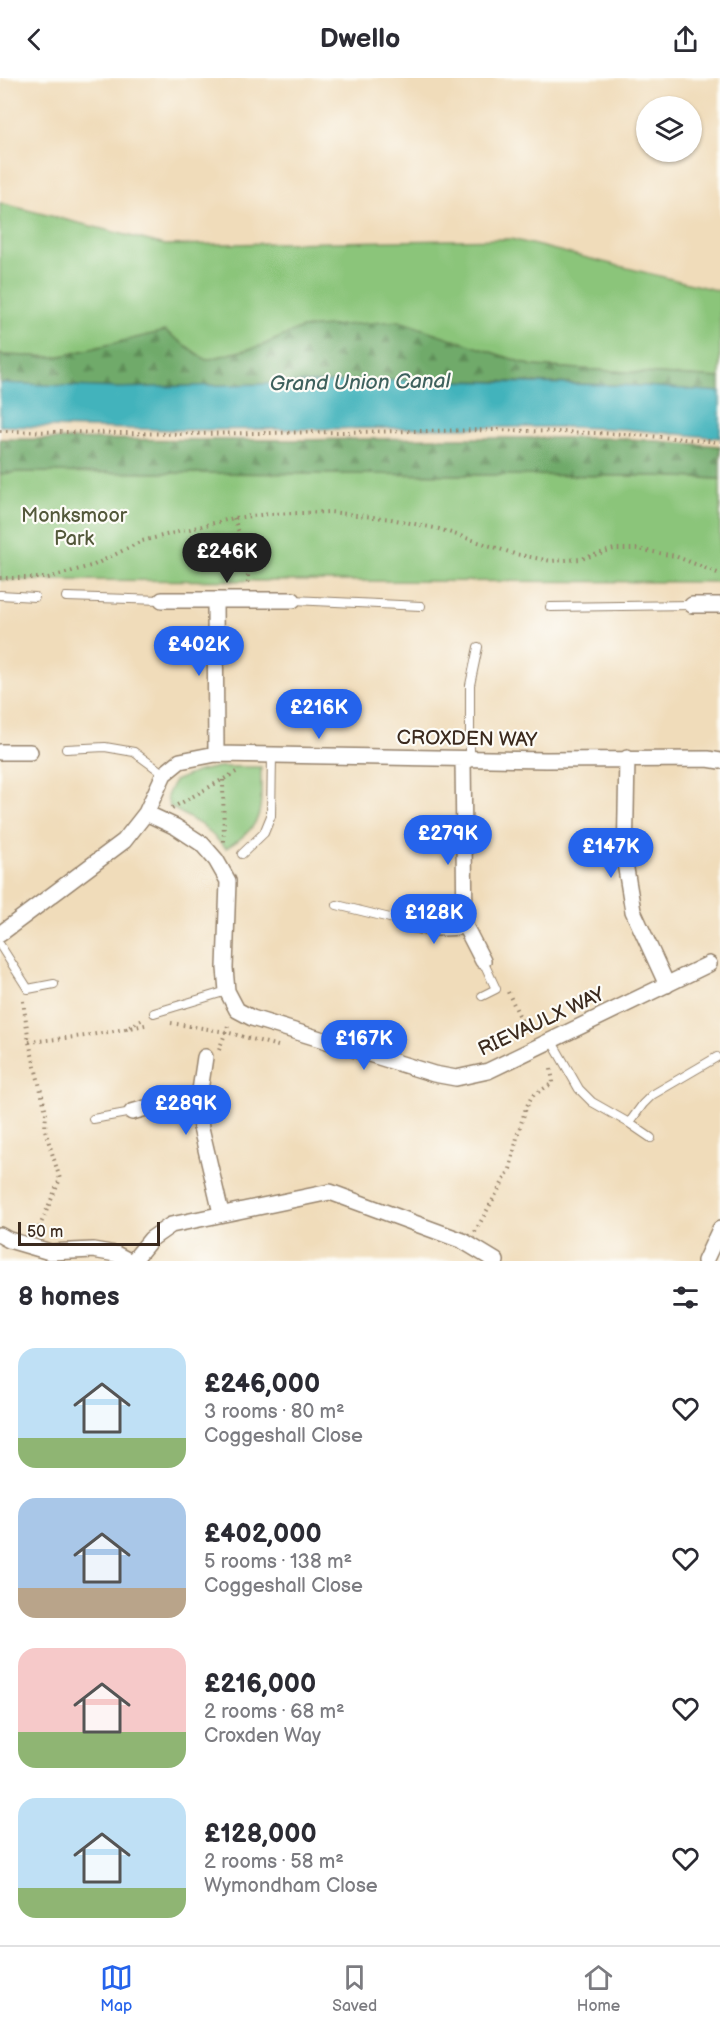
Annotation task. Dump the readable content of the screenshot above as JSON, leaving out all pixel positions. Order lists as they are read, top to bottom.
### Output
{
  "streets": {
    "street": ["CROXDEN WAY", "RIEVAULX WAY"]
  },
  "water": ["Grand Union Canal"],
  "parks": ["Monksmoor Park"],
  "scale_bar": "50 m",
  "page": {
    "header": "Dwello",
    "price": [
      "£246K",
      "£402K",
      "£216K",
      "£279K",
      "£147K",
      "£128K",
      "£167K",
      "£289K"
    ],
    "scale": "50 m",
    "heading": "8 homes",
    "list": [
      {
        "name": "£246,000",
        "note": "3 rooms · 80 m² · Coggeshall Close"
      },
      {
        "name": "£402,000",
        "note": "5 rooms · 138 m² · Coggeshall Close"
      },
      {
        "name": "£216,000",
        "note": "2 rooms · 68 m² · Croxden Way"
      },
      {
        "name": "£128,000",
        "note": "2 rooms · 58 m² · Wymondham Close"
      }
    ],
    "tabs": ["Map", "Saved", "Home"]
  }
}
